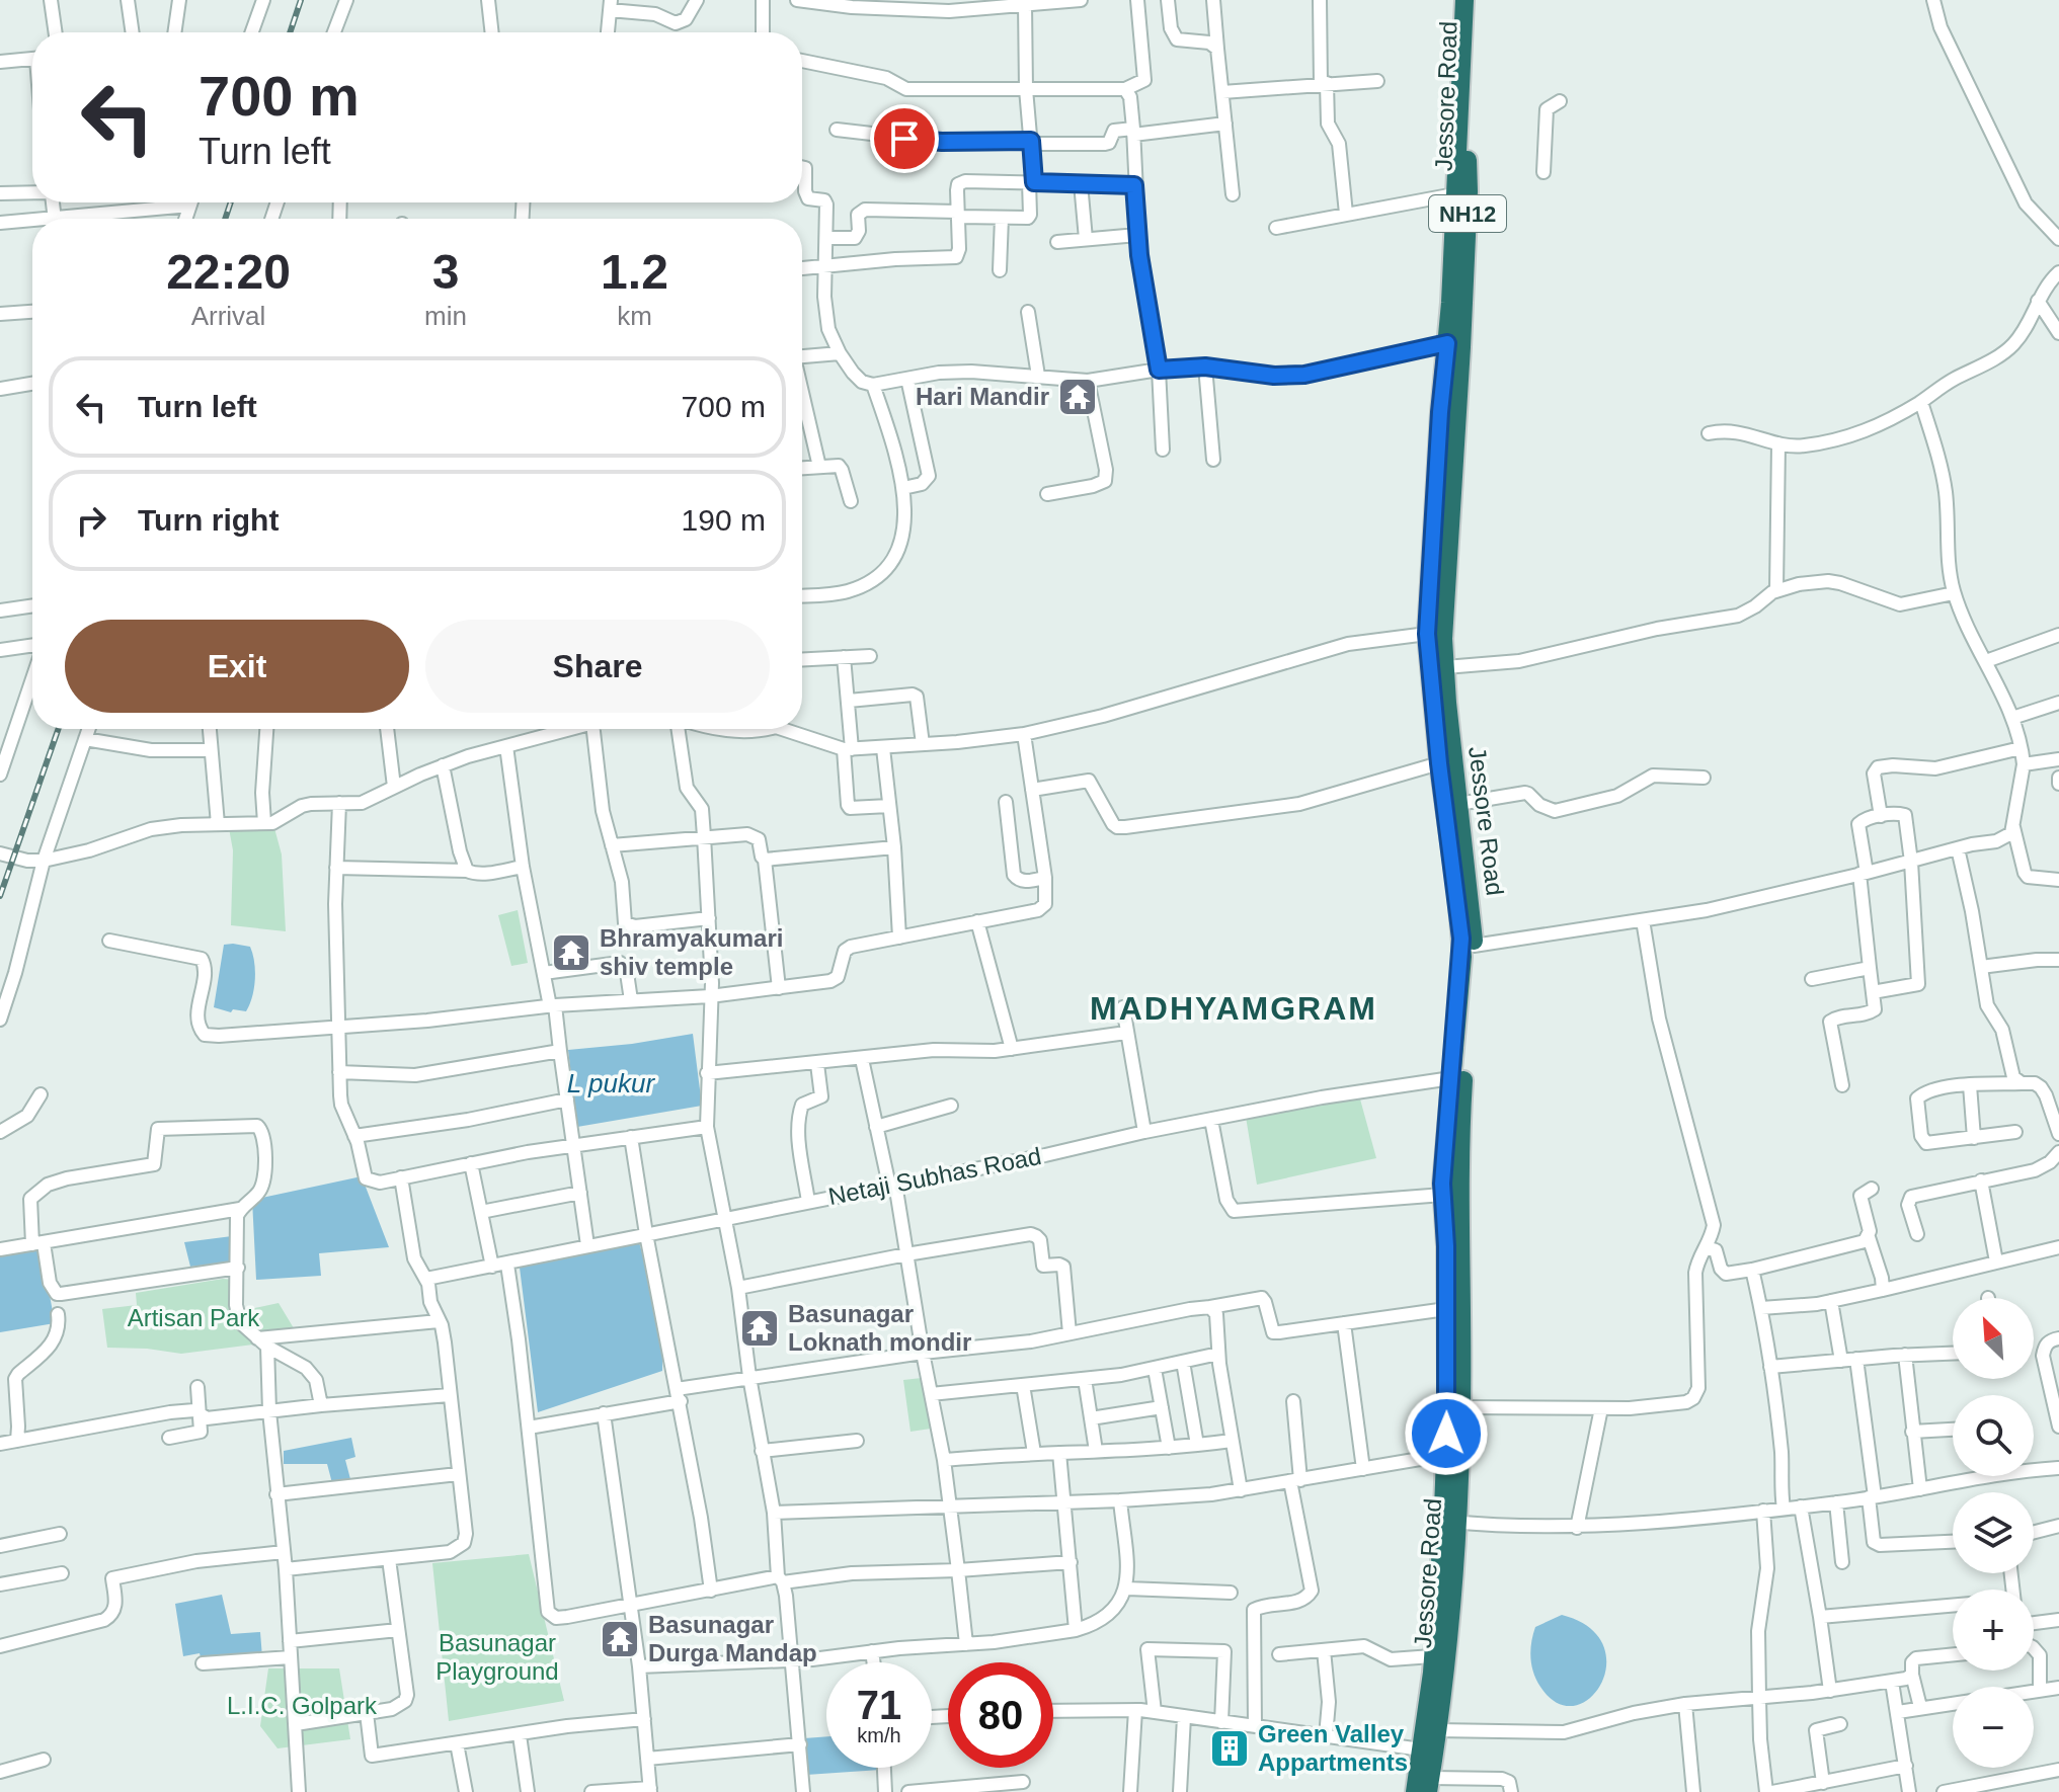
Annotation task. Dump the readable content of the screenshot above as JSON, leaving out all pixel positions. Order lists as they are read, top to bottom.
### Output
{
  "streets": {
    "highway": ["Jessore Road", "NH12"],
    "street": ["Netaji Subhas Road"]
  },
  "crossings": [
    ["Jessore Road", "NH12"],
    ["NH12", "Netaji Subhas Road"]
  ],
  "districts": ["MADHYAMGRAM"],
  "water": ["L pukur"],
  "parks": ["Artisan Park", "Basunagar Playground", "L.I.C. Golpark"],
  "places": {
    "temple": [
      "Hari Mandir",
      "Bhramyakumari shiv temple",
      "Basunagar Loknath mondir",
      "Basunagar Durga Mandap"
    ],
    "building": ["Green Valley Appartments"]
  },
  "north": "top left",
  "page": {
    "turn": ["700 m", "Turn left"],
    "eta": [
      "22:20",
      "Arrival",
      "3",
      "min",
      "1.2",
      "km"
    ],
    "list": [
      {
        "name": "Turn left",
        "value": "700 m"
      },
      {
        "name": "Turn right",
        "value": "190 m"
      }
    ],
    "buttons": ["Exit", "Share"],
    "map_buttons": ["+", "−"],
    "speed": "71 km/h",
    "limit": "80"
  }
}
